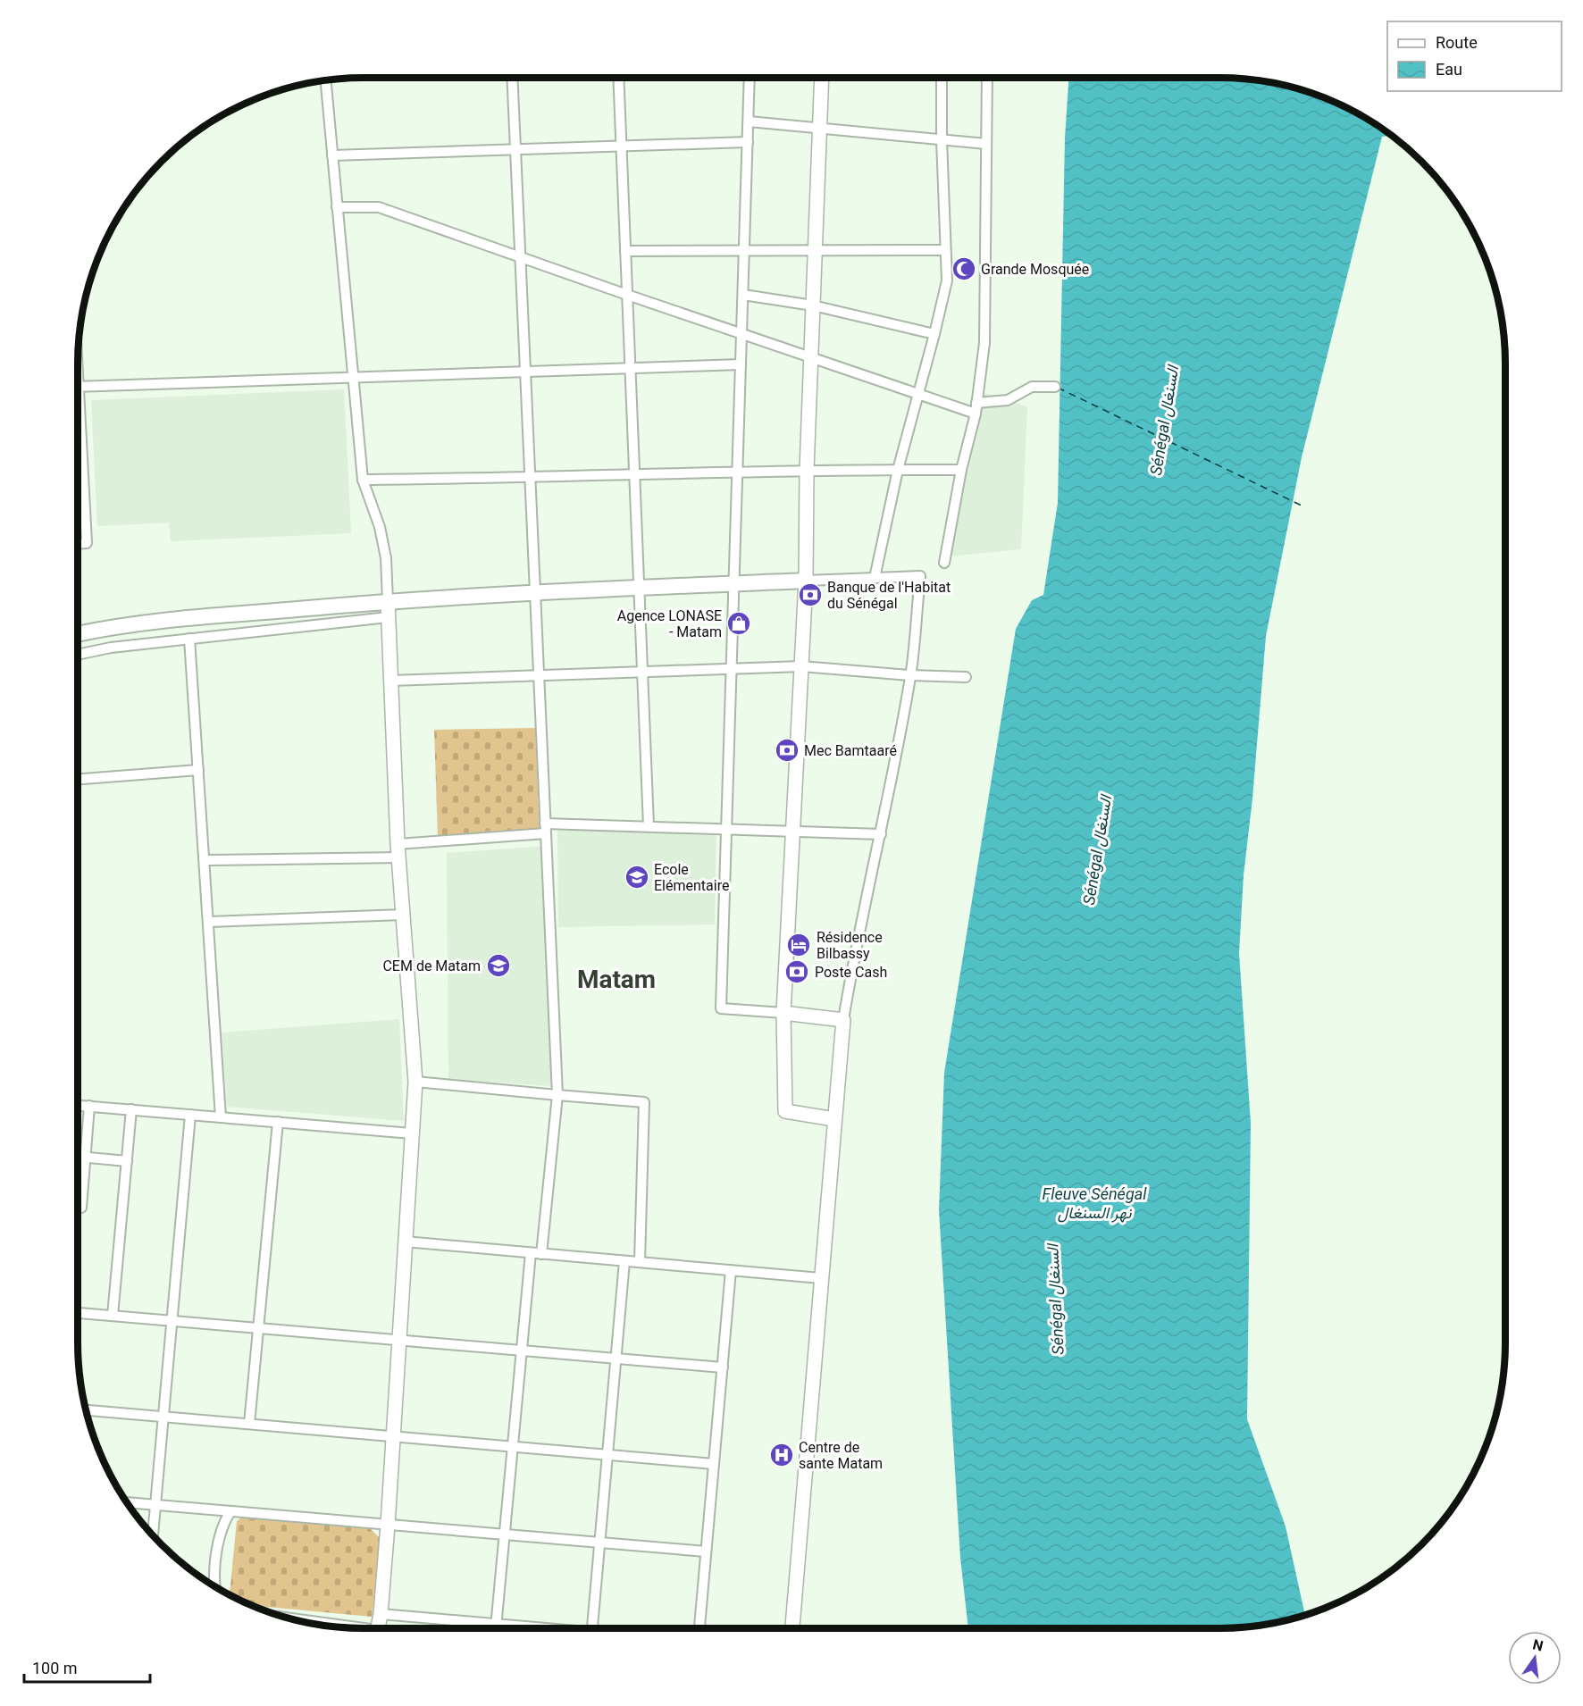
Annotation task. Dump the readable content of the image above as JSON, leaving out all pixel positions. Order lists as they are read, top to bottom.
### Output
{
  "districts": ["Matam"],
  "water": ["Sénégal السنغال", "Fleuve Sénégal نهر السنغال"],
  "places": {
    "mosque": ["Grande Mosquée"],
    "bank": ["Banque de l'Habitat du Sénégal", "Mec Bamtaaré", "Poste Cash"],
    "shop": ["Agence LONASE - Matam"],
    "school or university": ["Ecole Elémentaire", "CEM de Matam"],
    "hotel": ["Résidence Bilbassy"],
    "hospital": ["Centre de sante Matam"]
  },
  "legend": ["Route", "Eau"],
  "scale_bar": "100 m",
  "north": "top"
}
